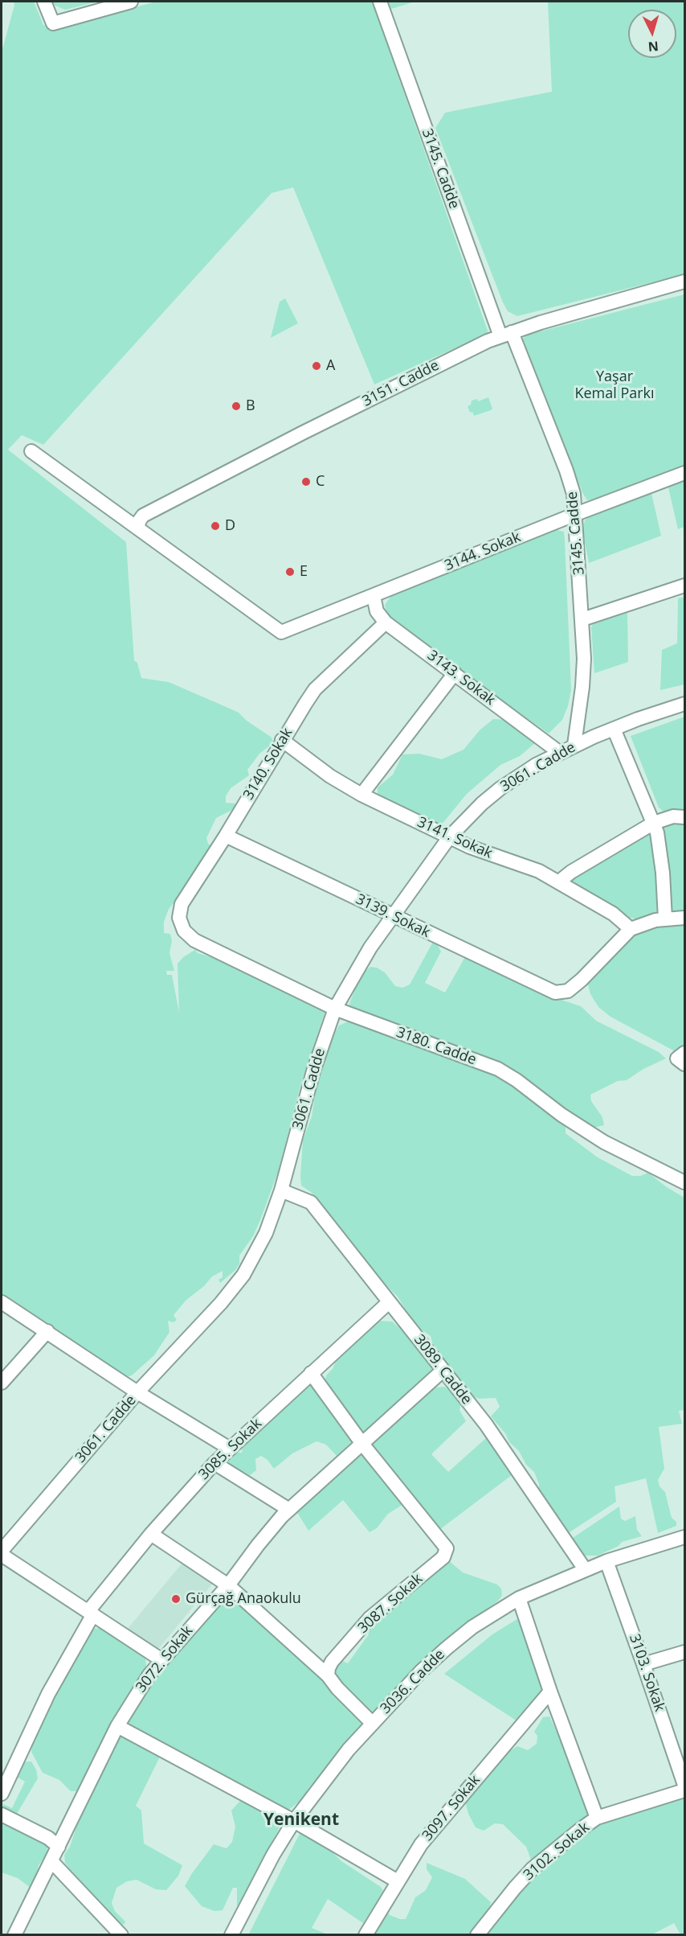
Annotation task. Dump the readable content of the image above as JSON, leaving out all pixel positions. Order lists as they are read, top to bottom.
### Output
{
  "streets": {
    "street": [
      "3145. Cadde",
      "3151. Cadde",
      "3144. Sokak",
      "3143. Sokak",
      "3140. Sokak",
      "3061. Cadde",
      "3141. Sokak",
      "3139. Sokak",
      "3180. Cadde",
      "3089. Cadde",
      "3085. Sokak",
      "3087. Sokak",
      "3072. Sokak",
      "3103. Sokak",
      "3036. Cadde",
      "3097. Sokak",
      "3102. Sokak"
    ]
  },
  "crossings": [
    ["3145. Cadde", "3151. Cadde"],
    ["3145. Cadde", "3144. Sokak"],
    ["3145. Cadde", "3061. Cadde"],
    ["3151. Cadde", "3144. Sokak"],
    ["3144. Sokak", "3143. Sokak"],
    ["3143. Sokak", "3140. Sokak"],
    ["3143. Sokak", "3061. Cadde"],
    ["3140. Sokak", "3141. Sokak"],
    ["3140. Sokak", "3139. Sokak"],
    ["3140. Sokak", "3180. Cadde"],
    ["3061. Cadde", "3141. Sokak"],
    ["3061. Cadde", "3139. Sokak"],
    ["3061. Cadde", "3180. Cadde"],
    ["3061. Cadde", "3089. Cadde"],
    ["3141. Sokak", "3139. Sokak"],
    ["3089. Cadde", "3085. Sokak"],
    ["3089. Cadde", "3072. Sokak"],
    ["3089. Cadde", "3036. Cadde"],
    ["3087. Sokak", "3072. Sokak"],
    ["3103. Sokak", "3036. Cadde"]
  ],
  "districts": ["Yenikent"],
  "parks": ["Yaşar Kemal Parkı"],
  "places": [
    "A",
    "B",
    "C",
    "D",
    "E",
    "Gürçağ Anaokulu"
  ],
  "north": "bottom"
}
